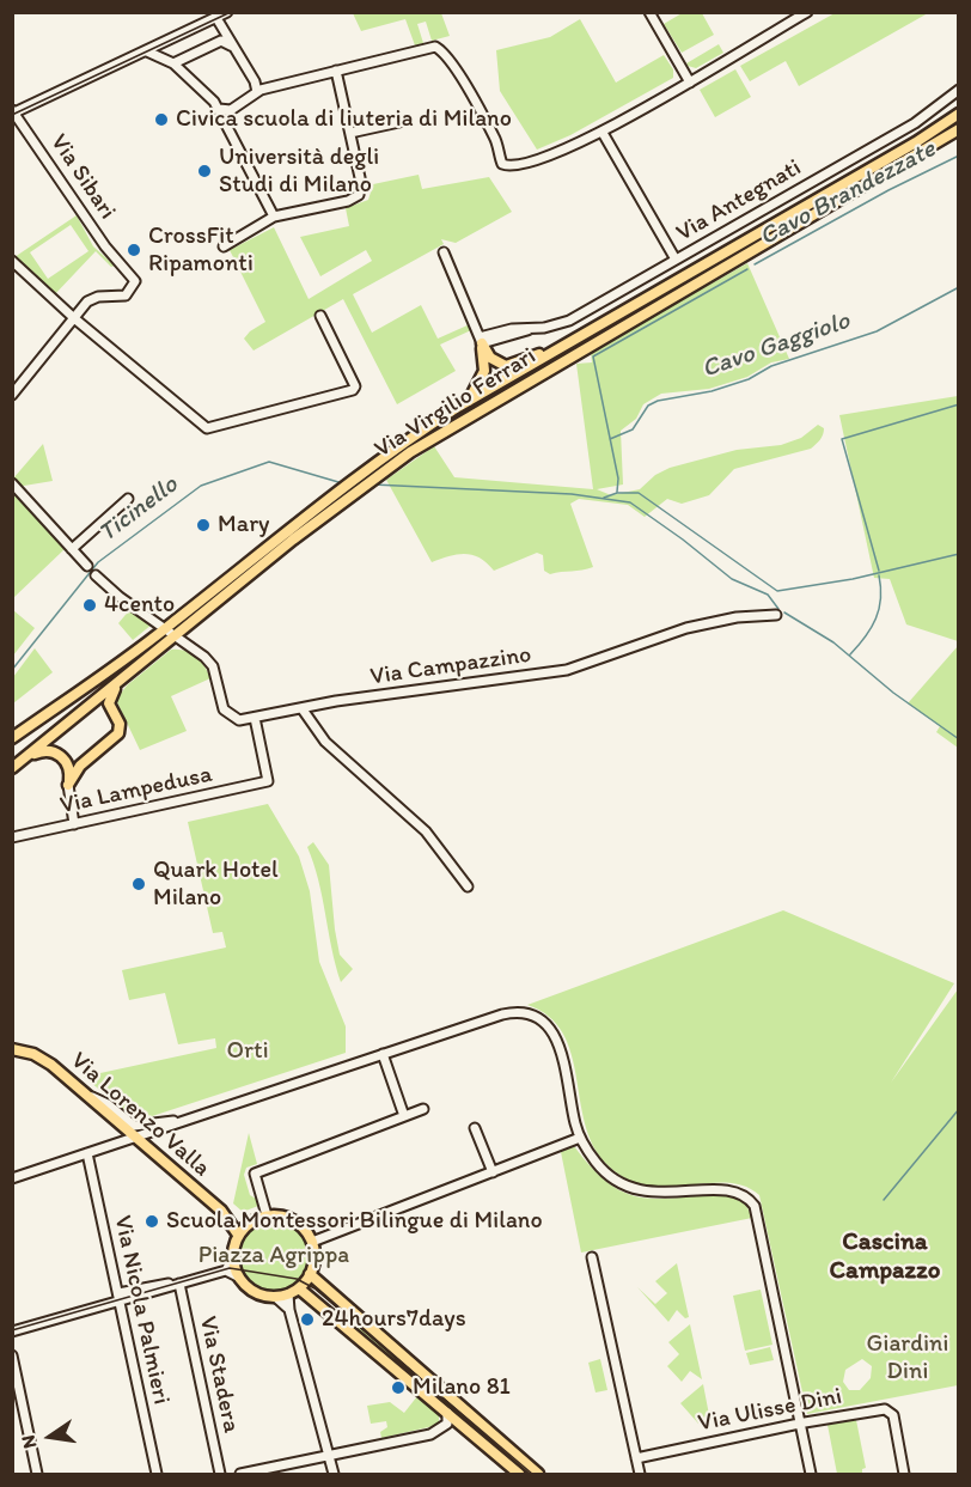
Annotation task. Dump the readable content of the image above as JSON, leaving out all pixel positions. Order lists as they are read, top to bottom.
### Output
{
  "streets": {
    "main road": ["Via Virgilio Ferrari", "Via Lorenzo Valla"],
    "street": [
      "Via Sibari",
      "Via Antegnati",
      "Via Campazzino",
      "Via Lampedusa",
      "Via Nicola Palmieri",
      "Via Stadera",
      "Via Ulisse Dini"
    ]
  },
  "crossings": [
    ["Via Virgilio Ferrari", "Via Campazzino"],
    ["Via Campazzino", "Via Lampedusa"]
  ],
  "districts": ["Cascina Campazzo"],
  "water": ["Cavo Brandezzate", "Cavo Gaggiolo", "Ticinello"],
  "parks": ["Orti", "Piazza Agrippa", "Giardini Dini"],
  "places": [
    "Civica scuola di liuteria di Milano",
    "Università degli Studi di Milano",
    "CrossFit Ripamonti",
    "Mary",
    "4cento",
    "Quark Hotel Milano",
    "Scuola Montessori Bilingue di Milano",
    "24hours7days",
    "Milano 81"
  ],
  "north": "left"
}
